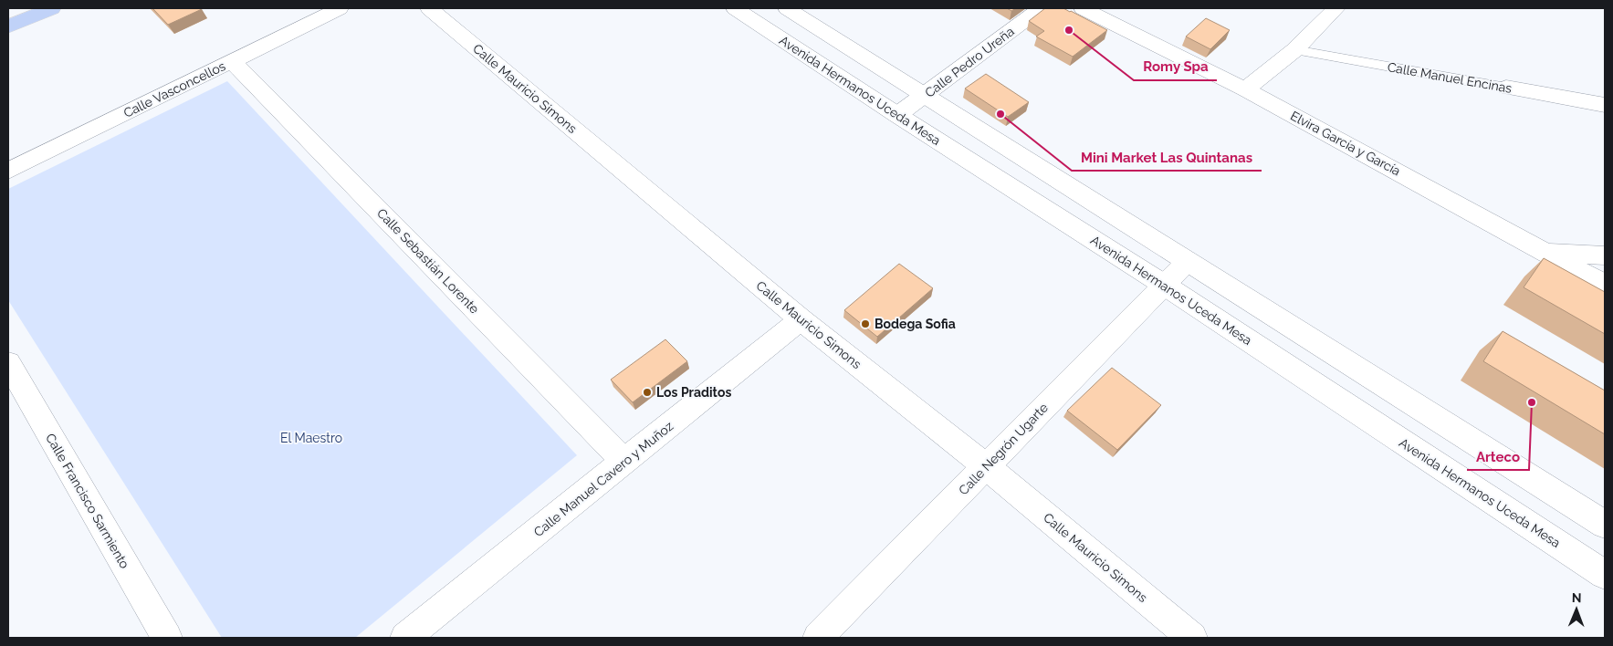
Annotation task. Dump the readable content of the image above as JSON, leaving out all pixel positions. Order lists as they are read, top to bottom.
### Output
{
  "streets": {
    "street": [
      "Calle Pedro Ureña",
      "Calle Manuel Encinas",
      "Calle Mauricio Simons",
      "Calle Vasconcellos",
      "Avenida Hermanos Uceda Mesa",
      "Elvira García y García",
      "Calle Sebastián Lorente",
      "Calle Negrón Ugarte",
      "Calle Manuel Cavero y Muñoz",
      "Calle Francisco Sarmiento"
    ]
  },
  "crossings": [
    ["Calle Pedro Ureña", "Avenida Hermanos Uceda Mesa"],
    ["Calle Mauricio Simons", "Calle Negrón Ugarte"],
    ["Calle Mauricio Simons", "Calle Manuel Cavero y Muñoz"],
    ["Calle Vasconcellos", "Calle Sebastián Lorente"],
    ["Avenida Hermanos Uceda Mesa", "Calle Negrón Ugarte"],
    ["Calle Sebastián Lorente", "Calle Manuel Cavero y Muñoz"]
  ],
  "parks": ["El Maestro"],
  "places": [
    "Romy Spa",
    "Mini Market Las Quintanas",
    "Bodega Sofia",
    "Los Praditos",
    "Arteco"
  ],
  "north": "top"
}
